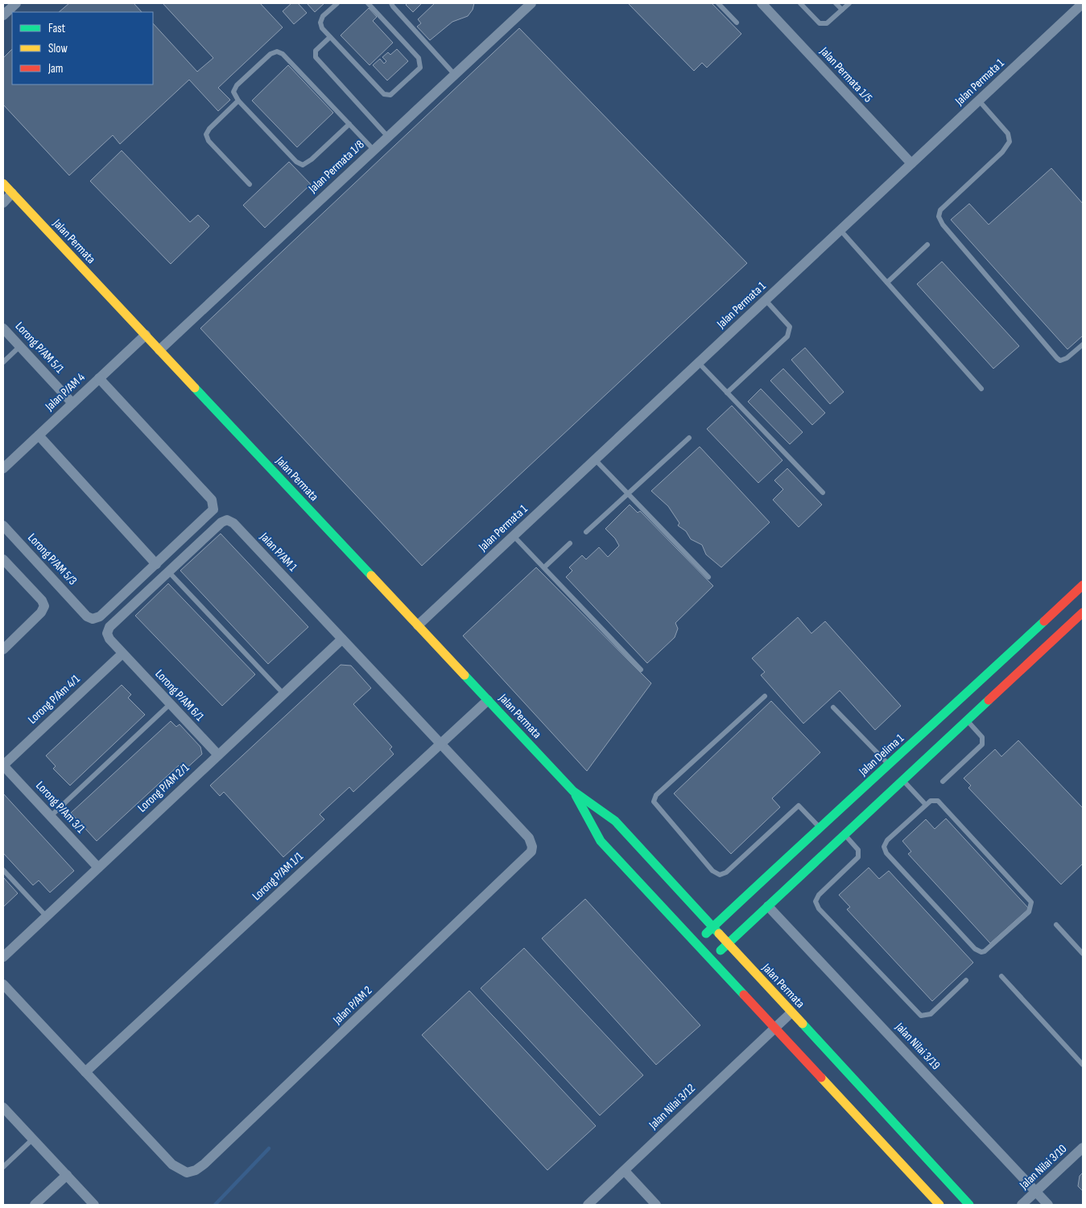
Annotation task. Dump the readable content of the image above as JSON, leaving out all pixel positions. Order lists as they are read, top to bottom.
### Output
{
  "streets": {
    "street": [
      "Jalan Permata 1/5",
      "Jalan Permata 1",
      "Jalan Permata 1/8",
      "Jalan Permata",
      "Lorong P/AM 5/1",
      "Jalan P/AM 4",
      "Jalan P/AM 1",
      "Lorong P/AM 5/3",
      "Lorong P/AM 6/1",
      "Lorong P/Am 4/1",
      "Jalan Delima 1",
      "Lorong P/AM 2/1",
      "Lorong P/Am 3/1",
      "Lorong P/AM 1/1",
      "Jalan P/AM 2",
      "Jalan Nilai 3/19",
      "Jalan Nilai 3/12",
      "Jalan Nilai 3/10"
    ]
  },
  "crossings": [
    ["Jalan Permata 1/5", "Jalan Permata 1"],
    ["Jalan Permata 1", "Jalan Permata"],
    ["Jalan Permata 1/8", "Jalan Permata"],
    ["Jalan Permata", "Jalan P/AM 4"],
    ["Jalan Permata", "Jalan Delima 1"],
    ["Jalan Permata", "Lorong P/AM 1/1"],
    ["Jalan Permata", "Jalan Nilai 3/12"],
    ["Lorong P/AM 5/1", "Jalan P/AM 4"],
    ["Jalan P/AM 1", "Lorong P/AM 6/1"],
    ["Jalan P/AM 1", "Lorong P/Am 4/1"],
    ["Jalan P/AM 1", "Lorong P/AM 2/1"],
    ["Jalan P/AM 1", "Lorong P/AM 1/1"],
    ["Jalan P/AM 1", "Jalan P/AM 2"],
    ["Lorong P/AM 6/1", "Lorong P/Am 4/1"],
    ["Lorong P/AM 6/1", "Lorong P/AM 2/1"],
    ["Lorong P/Am 4/1", "Lorong P/Am 3/1"],
    ["Lorong P/AM 2/1", "Lorong P/Am 3/1"],
    ["Lorong P/AM 1/1", "Jalan P/AM 2"],
    ["Jalan Nilai 3/19", "Jalan Nilai 3/10"]
  ],
  "legend": ["Fast", "Slow", "Jam"]
}
